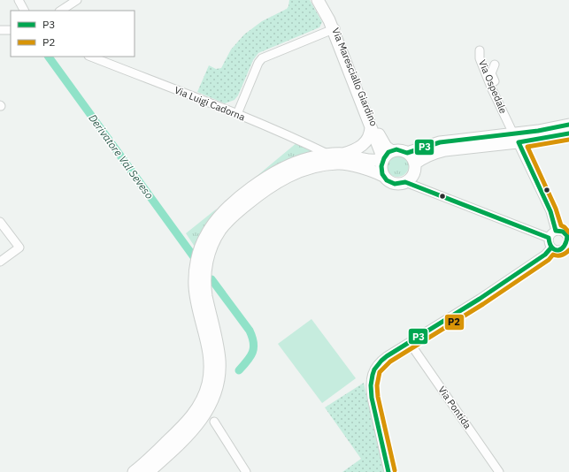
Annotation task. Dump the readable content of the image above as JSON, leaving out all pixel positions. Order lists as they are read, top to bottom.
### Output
{
  "streets": {
    "main road": ["Via Maresciallo Giardino"],
    "street": ["Via Ospedale", "Via Luigi Cadorna", "Via Pontida"]
  },
  "water": ["Derivatore Val Seveso"],
  "lines": ["transit line P3", "transit line P2"],
  "legend": ["P3", "P2"]
}
